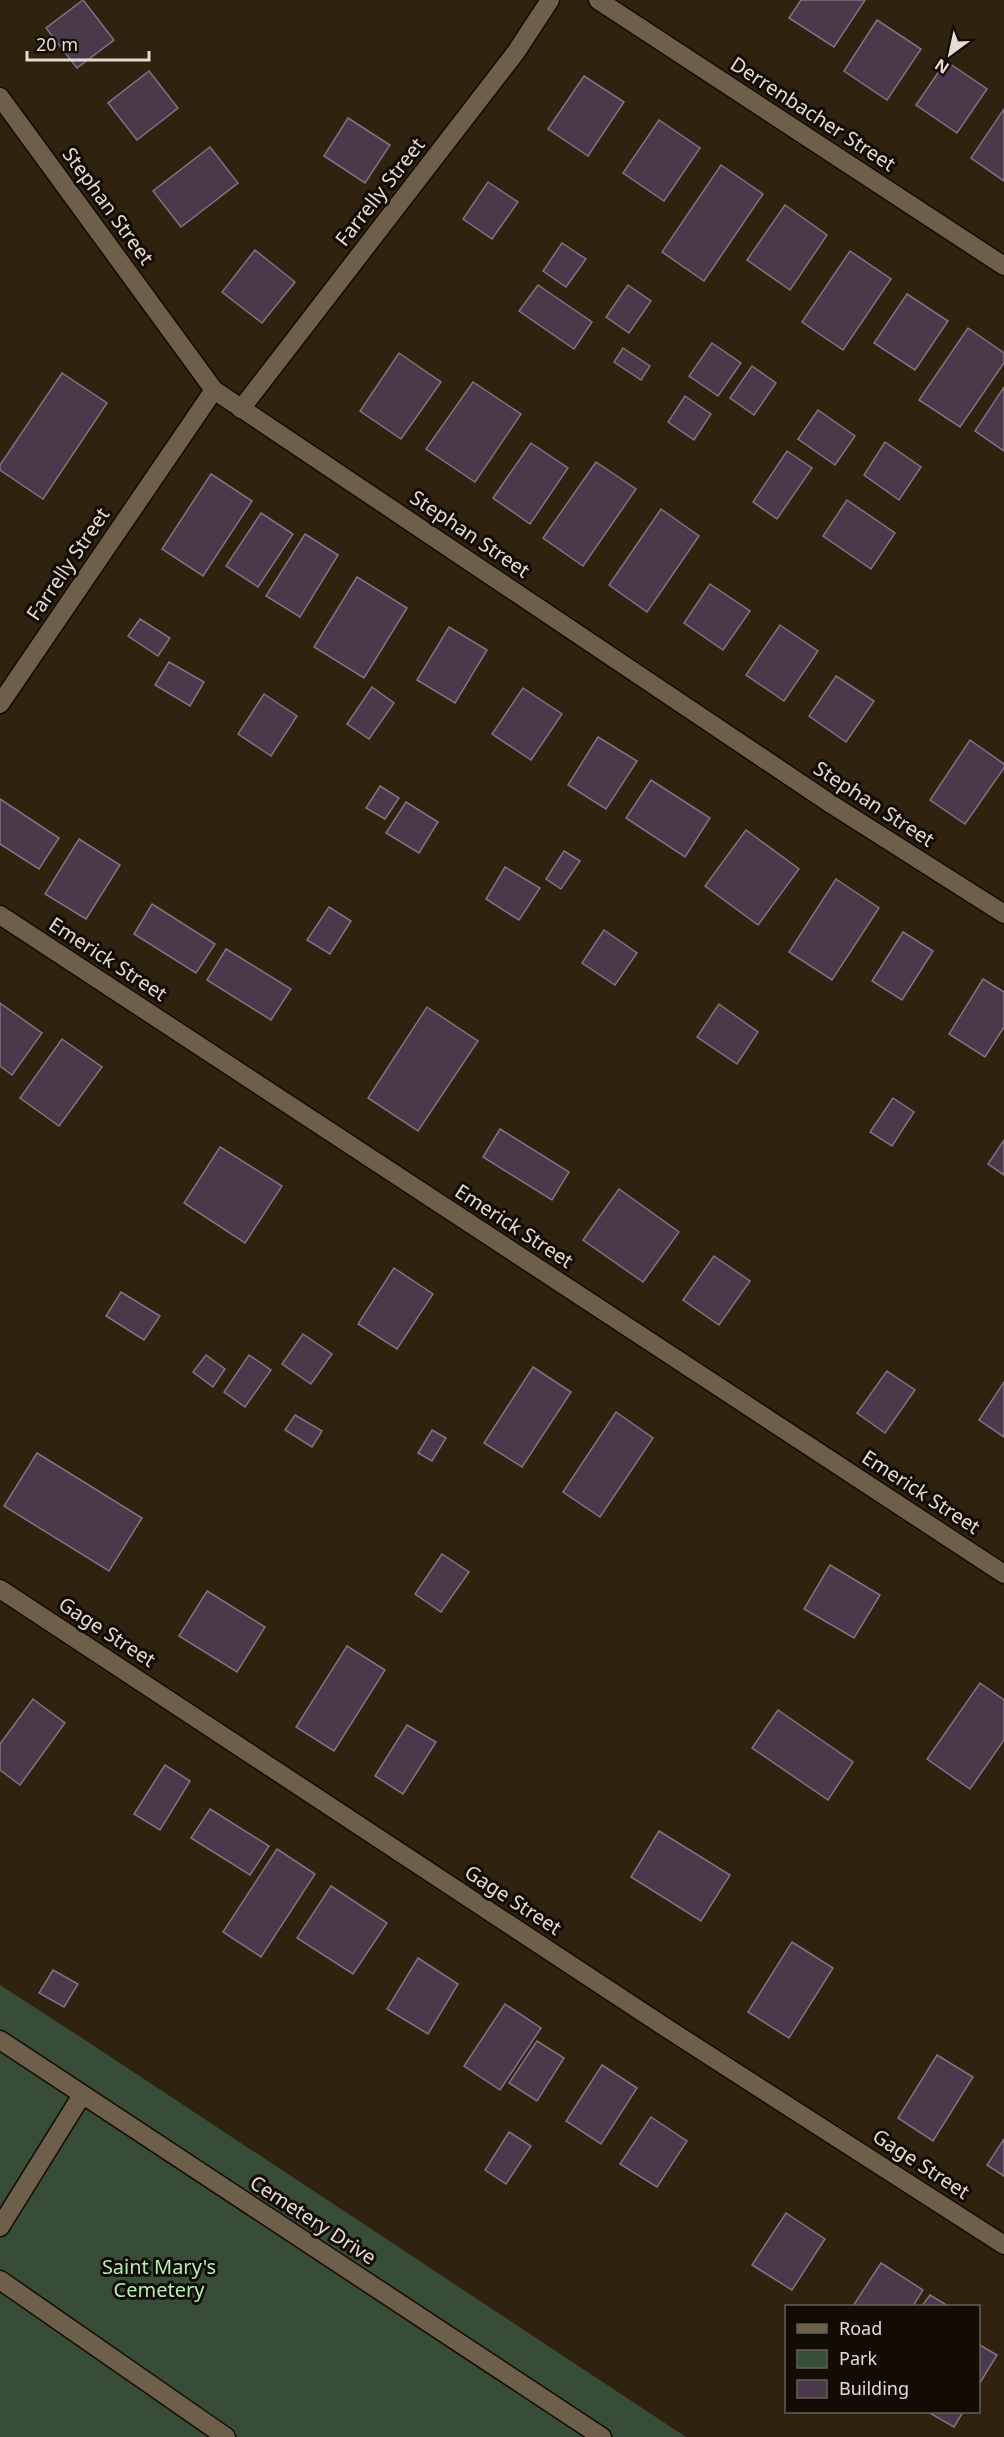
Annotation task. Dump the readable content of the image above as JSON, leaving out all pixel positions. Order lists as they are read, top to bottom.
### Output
{
  "streets": {
    "street": [
      "Derrenbacher Street",
      "Farrelly Street",
      "Stephan Street",
      "Emerick Street",
      "Gage Street",
      "Cemetery Drive"
    ]
  },
  "crossings": [
    ["Farrelly Street", "Stephan Street"]
  ],
  "parks": ["Saint Mary's Cemetery"],
  "legend": ["Road", "Park", "Building"],
  "scale_bar": "20 m",
  "north": "bottom left"
}
